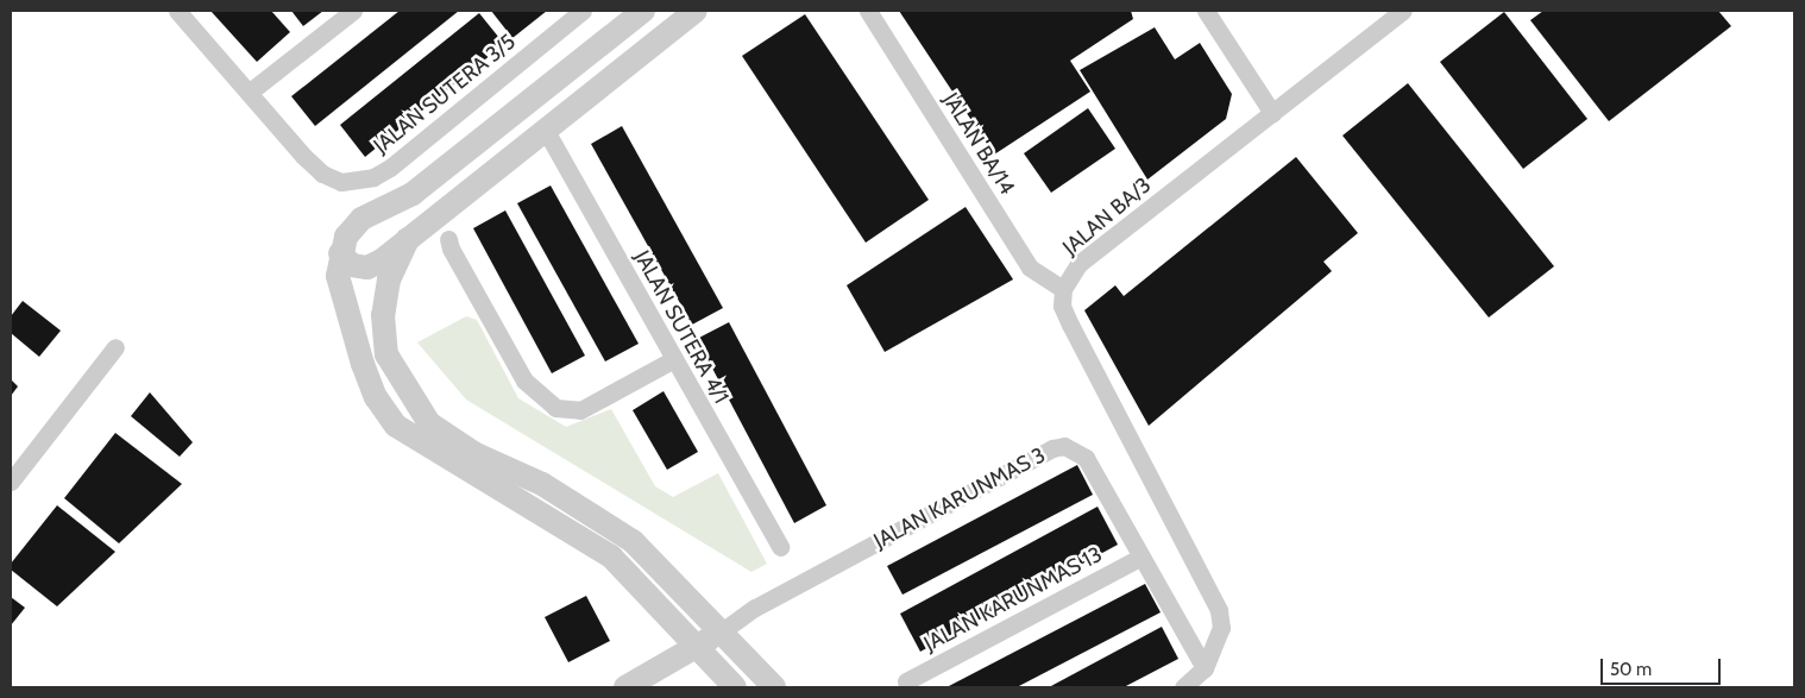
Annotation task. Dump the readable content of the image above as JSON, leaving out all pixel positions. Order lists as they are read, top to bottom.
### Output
{
  "streets": {
    "street": [
      "JALAN SUTERA 3/5",
      "JALAN BA/14",
      "JALAN BA/3",
      "JALAN SUTERA 4/1",
      "JALAN KARUNMAS 3",
      "JALAN KARUNMAS 13"
    ]
  },
  "crossings": [
    ["JALAN BA/14", "JALAN BA/3"],
    ["JALAN BA/3", "JALAN KARUNMAS 3"],
    ["JALAN KARUNMAS 3", "JALAN KARUNMAS 13"]
  ],
  "scale_bar": "50 m"
}
